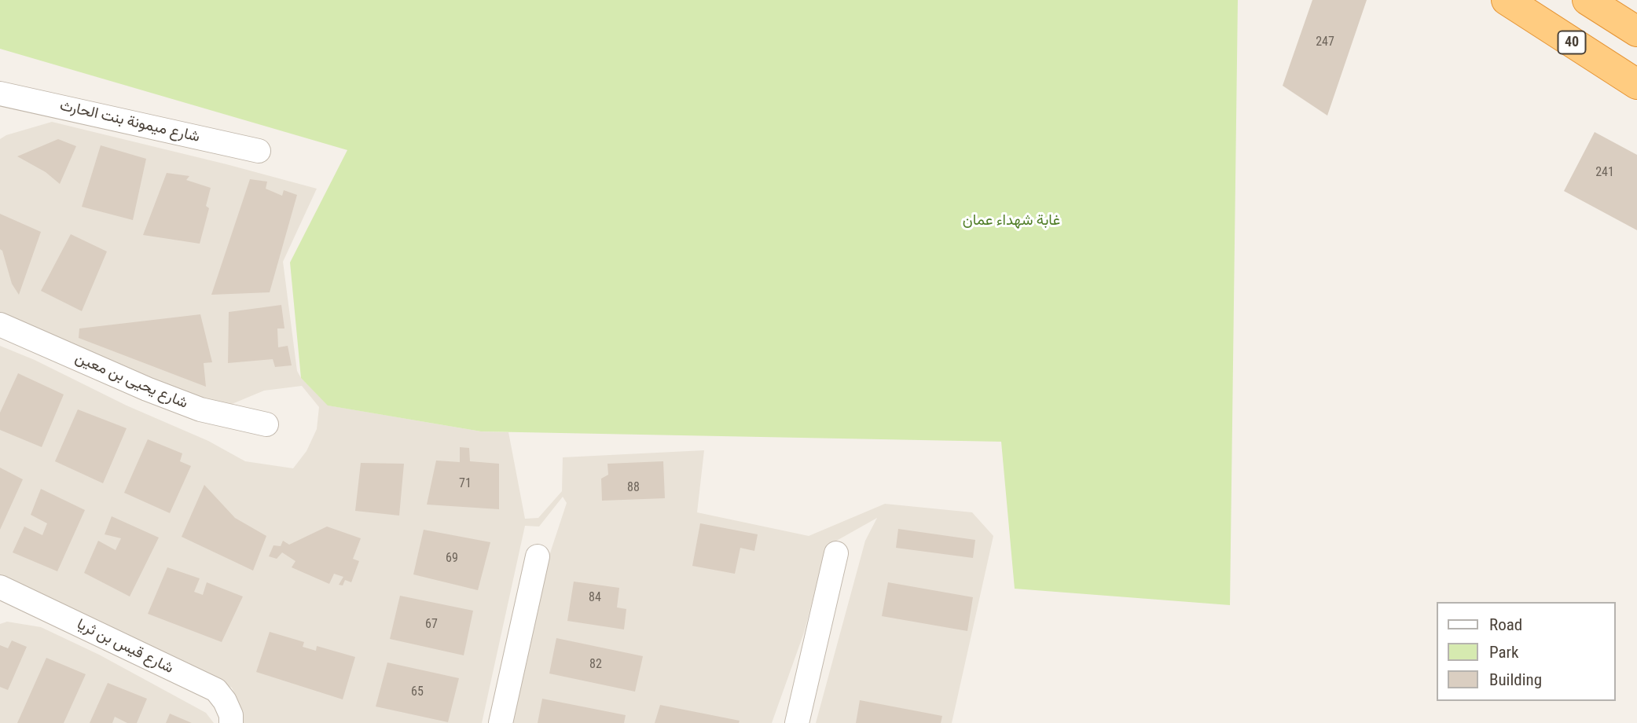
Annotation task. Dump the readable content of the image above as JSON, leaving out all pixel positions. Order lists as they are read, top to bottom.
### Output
{
  "streets": {
    "highway": ["40"],
    "street": ["شارع ميمونة بنت الحارث", "شارع يحيى بن معين", "شارع قيس بن ثريا"]
  },
  "parks": ["غابة شهداء عمان"],
  "house_numbers": [
    "247",
    "241",
    "71",
    "88",
    "69",
    "84",
    "67",
    "82",
    "65"
  ],
  "legend": ["Road", "Park", "Building"]
}
